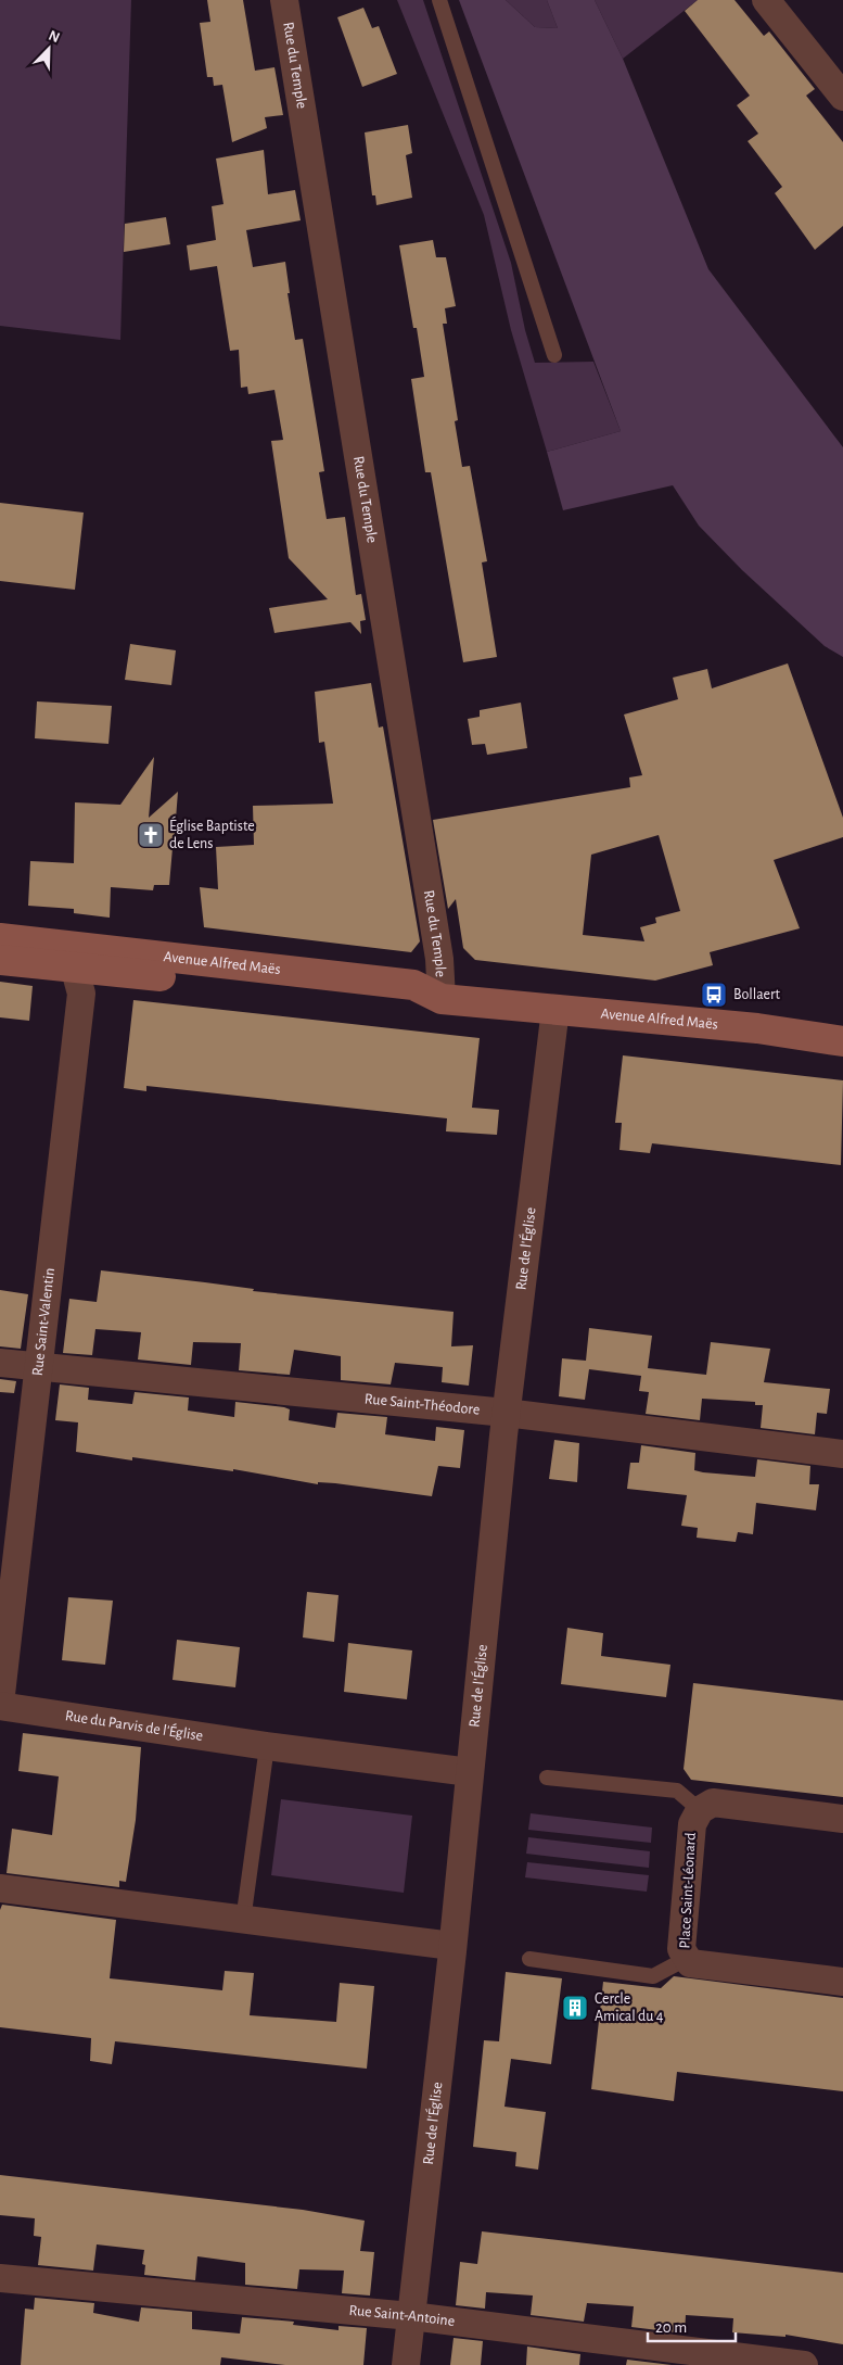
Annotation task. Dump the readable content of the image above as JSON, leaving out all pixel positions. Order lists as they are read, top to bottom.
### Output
{
  "streets": {
    "main road": ["Avenue Alfred Maës"],
    "street": [
      "Rue du Temple",
      "Rue de l'Église",
      "Rue Saint-Valentin",
      "Rue Saint-Théodore",
      "Rue du Parvis de l'Église",
      "Place Saint-Léonard",
      "Rue Saint-Antoine"
    ]
  },
  "crossings": [
    ["Rue du Temple", "Avenue Alfred Maës"],
    ["Avenue Alfred Maës", "Rue de l'Église"],
    ["Avenue Alfred Maës", "Rue Saint-Valentin"],
    ["Rue de l'Église", "Rue Saint-Théodore"],
    ["Rue de l'Église", "Rue du Parvis de l'Église"],
    ["Rue de l'Église", "Rue Saint-Antoine"],
    ["Rue Saint-Valentin", "Rue Saint-Théodore"],
    ["Rue Saint-Valentin", "Rue du Parvis de l'Église"]
  ],
  "places": {
    "church": ["Église Baptiste de Lens"],
    "bus stop": ["Bollaert"],
    "building": ["Cercle Amical du 4"]
  },
  "scale_bar": "20 m",
  "north": "top right"
}
